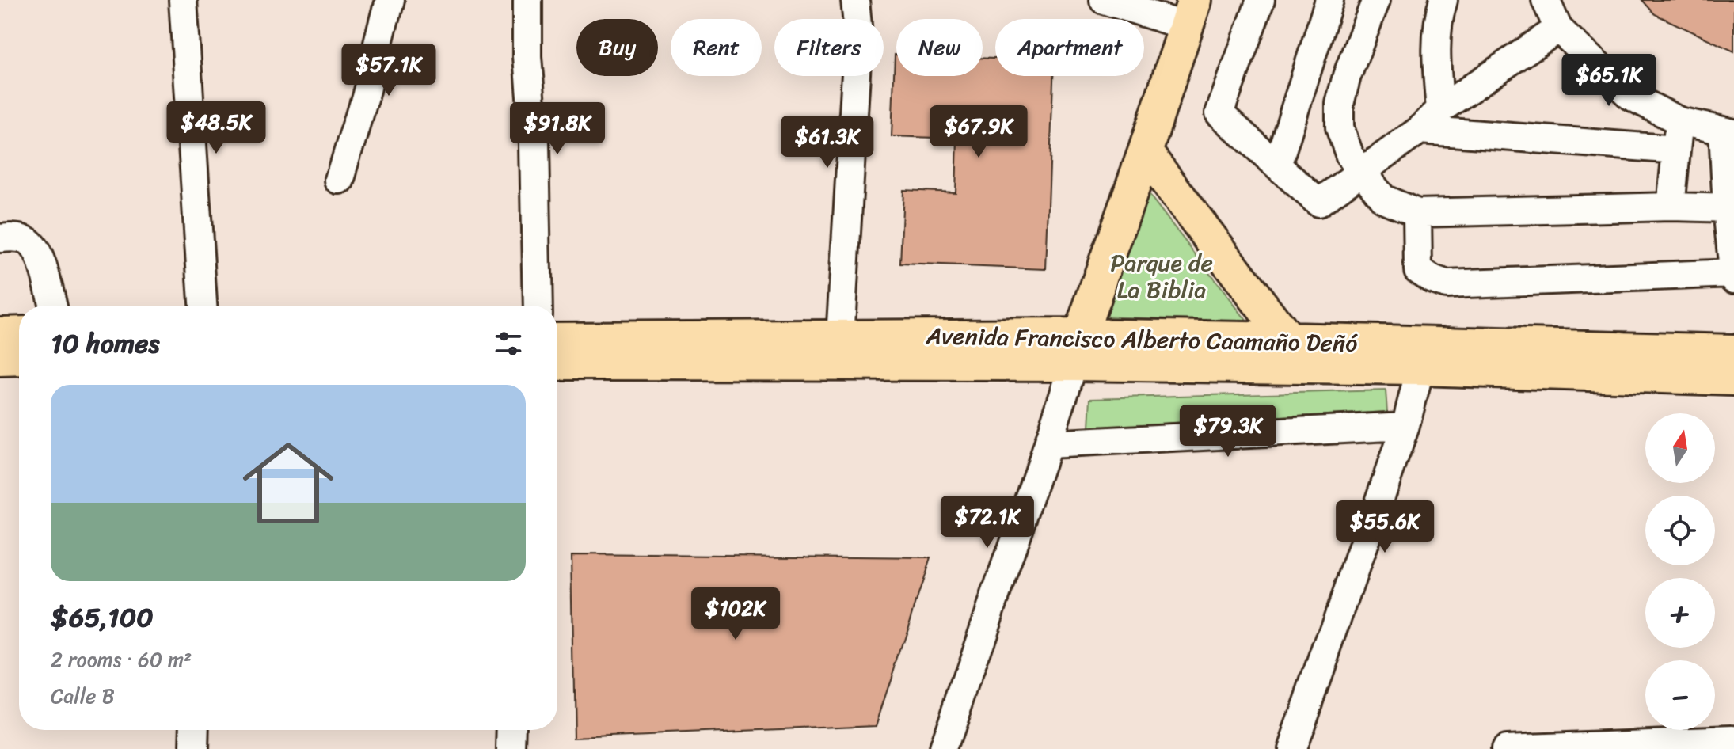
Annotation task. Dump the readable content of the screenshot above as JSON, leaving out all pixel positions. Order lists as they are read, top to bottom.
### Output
{
  "streets": {
    "main road": ["Avenida Francisco Alberto Caamaño Deñó"]
  },
  "parks": ["Parque de La Biblia"],
  "north": "top",
  "page": {
    "chip": [
      "Buy",
      "Rent",
      "Filters",
      "New",
      "Apartment"
    ],
    "price": [
      "$57.1K",
      "$65.1K",
      "$48.5K",
      "$91.8K",
      "$67.9K",
      "$61.3K",
      "$79.3K",
      "$72.1K",
      "$55.6K",
      "$102K"
    ],
    "heading": "10 homes",
    "list": [
      {
        "name": "$65,100",
        "note": "2 rooms · 60 m² · Calle B"
      }
    ],
    "map_buttons": ["+", "−"]
  }
}
